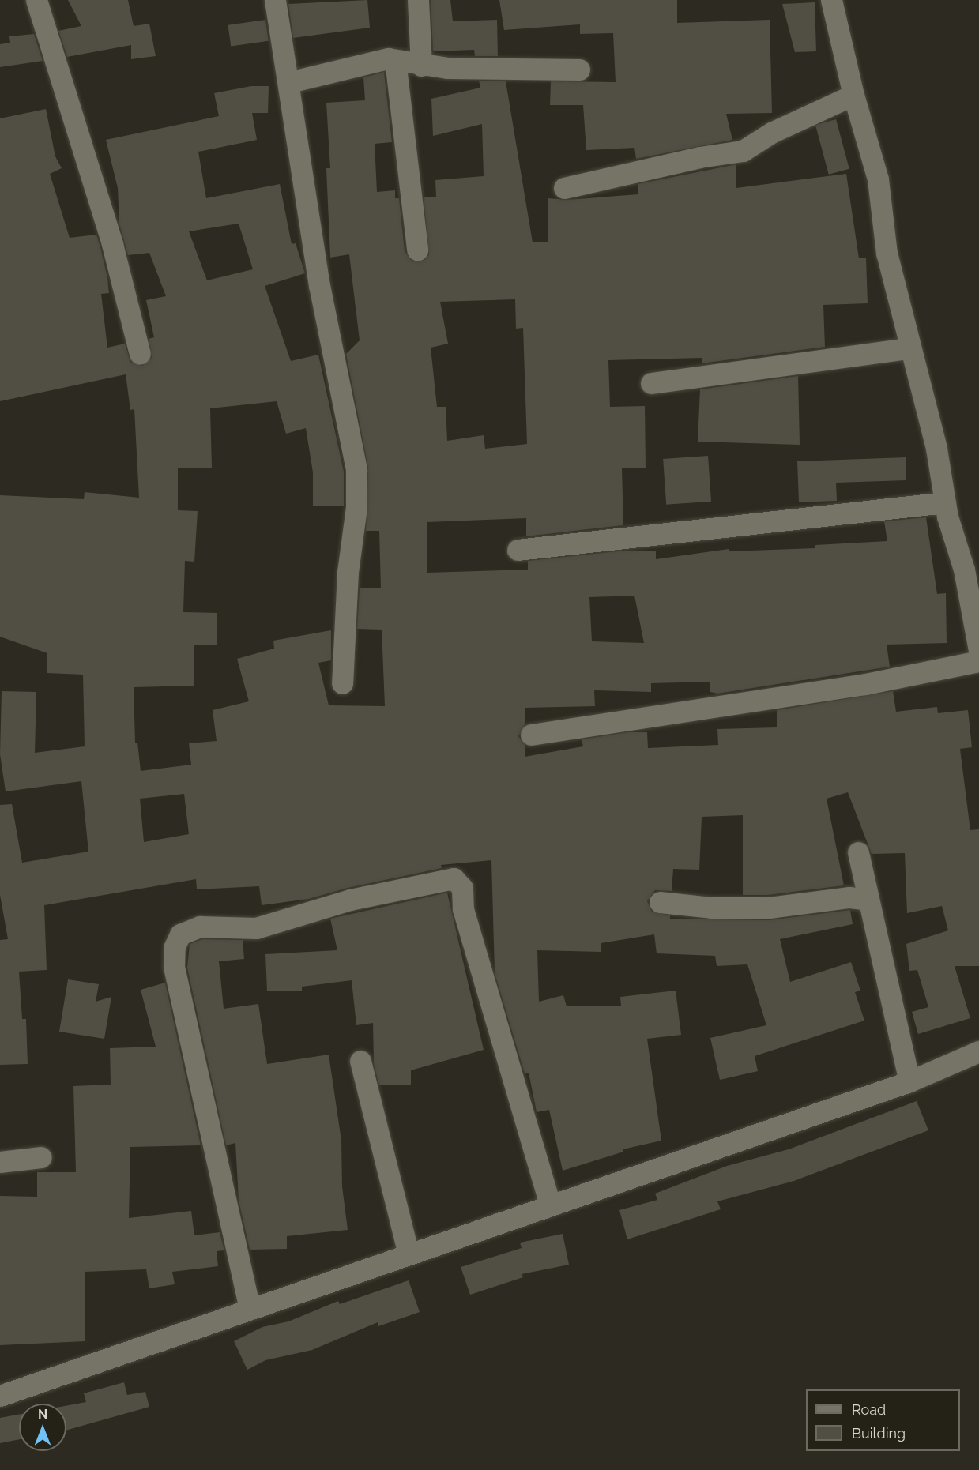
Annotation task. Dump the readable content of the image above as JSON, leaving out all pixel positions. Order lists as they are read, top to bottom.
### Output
{
  "legend": ["Road", "Building"],
  "north": "top"
}
